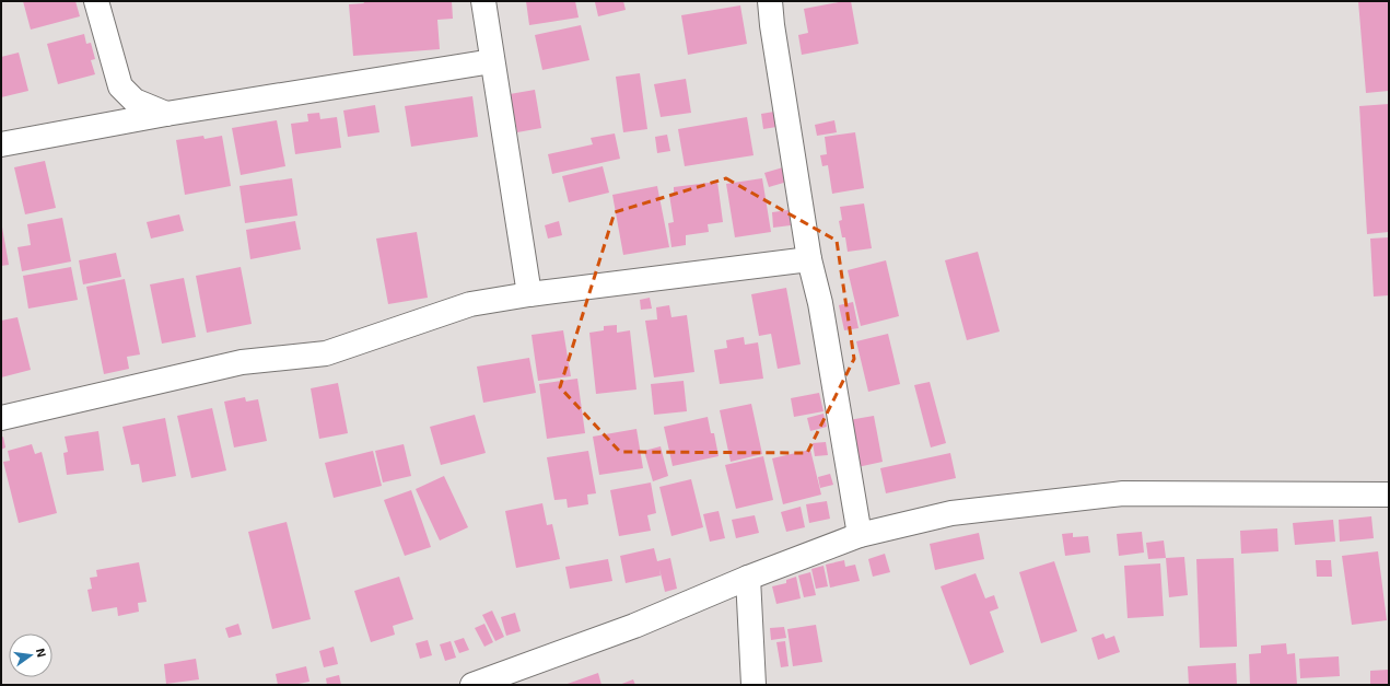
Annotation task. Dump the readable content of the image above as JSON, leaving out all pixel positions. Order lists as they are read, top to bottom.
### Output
{
  "north": "right"
}
